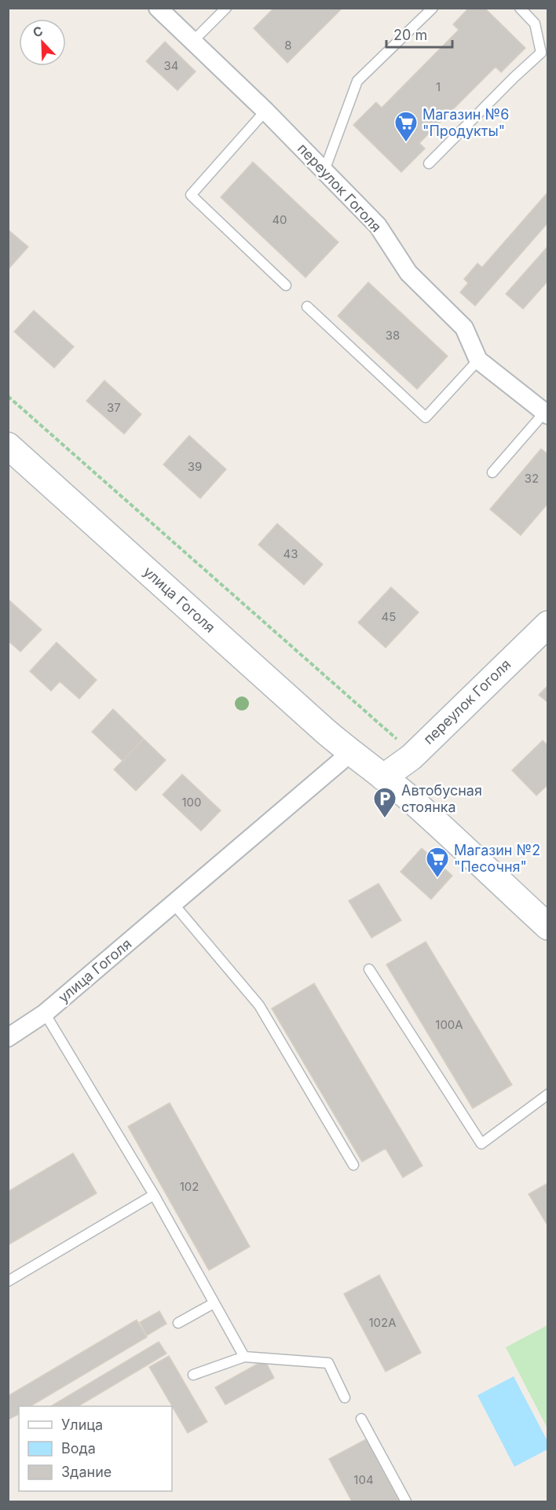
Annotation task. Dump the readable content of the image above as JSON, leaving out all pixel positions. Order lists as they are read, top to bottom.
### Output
{
  "streets": {
    "main road": ["переулок Гоголя", "улица Гоголя"]
  },
  "crossings": [
    ["переулок Гоголя", "улица Гоголя"]
  ],
  "places": {
    "supermarket": ["Магазин №6 \"Продукты\"", "Магазин №2 \"Песочня\""],
    "parking": ["Автобусная стоянка"]
  },
  "house_numbers": [
    "8",
    "34",
    "1",
    "40",
    "38",
    "37",
    "39",
    "32",
    "43",
    "45",
    "100",
    "100А",
    "102",
    "102А",
    "104"
  ],
  "legend": ["Улица", "Вода", "Здание"],
  "scale_bar": "20 m",
  "north": "top left"
}
